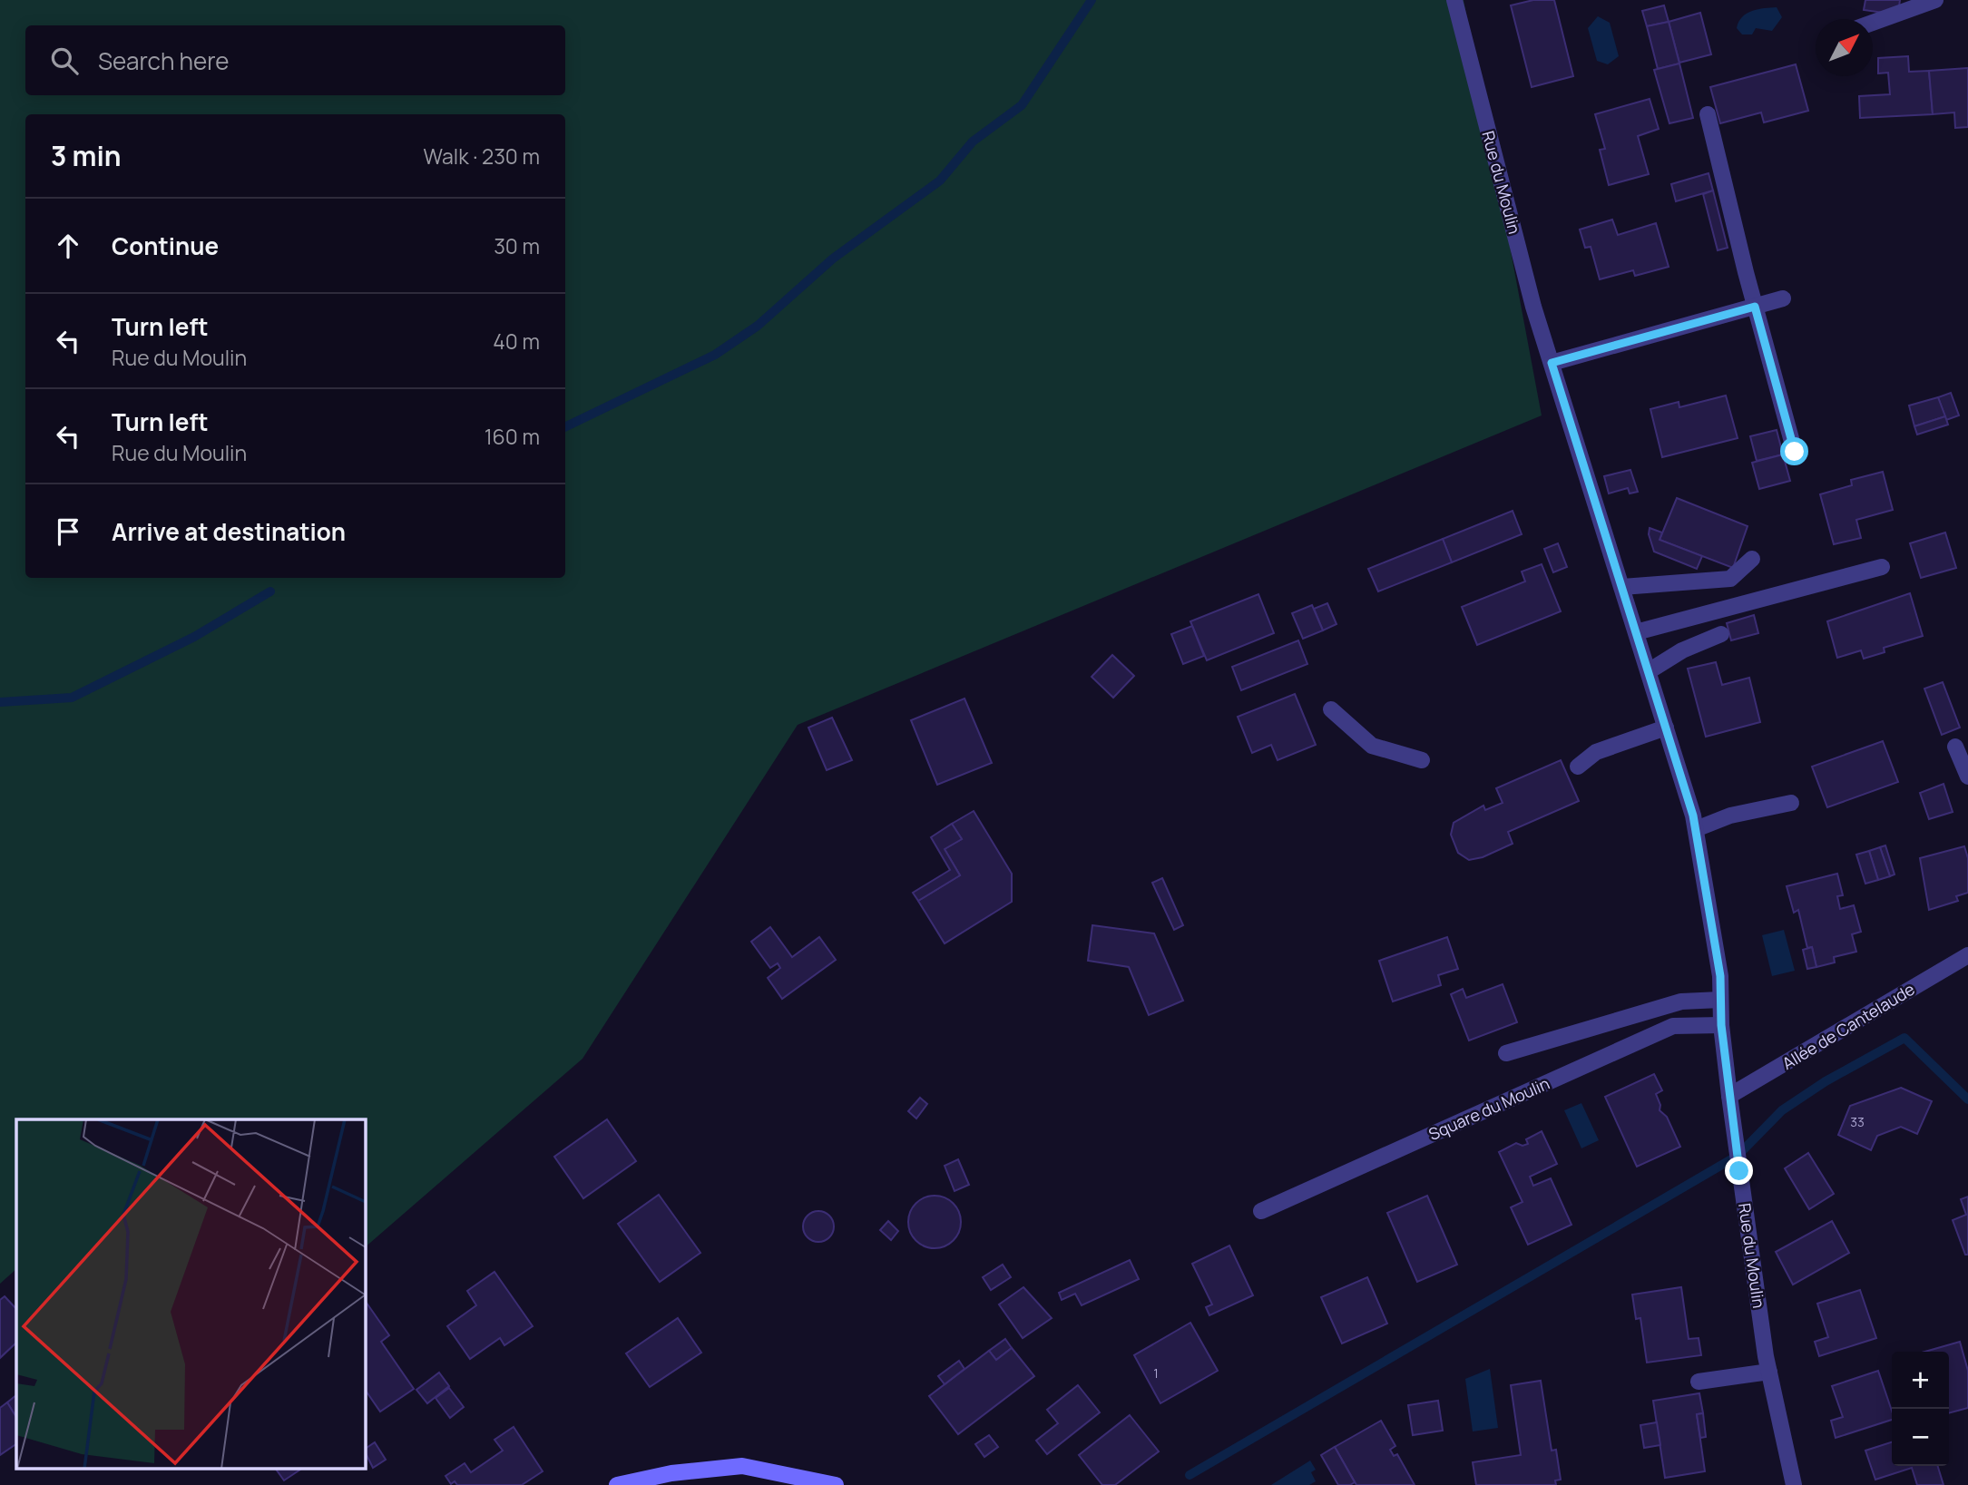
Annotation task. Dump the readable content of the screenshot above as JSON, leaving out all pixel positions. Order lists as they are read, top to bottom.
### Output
{
  "streets": {
    "street": ["Rue du Moulin", "Allée de Cantelaude", "Square du Moulin"]
  },
  "crossings": [
    ["Rue du Moulin", "Allée de Cantelaude"],
    ["Rue du Moulin", "Square du Moulin"]
  ],
  "house_numbers": ["33", "1"],
  "north": "top right",
  "page": {
    "search": "Search here",
    "heading": ["3 min", "Walk · 230 m"],
    "list": [
      ["Continue", "30 m"],
      ["Turn left", "Rue du Moulin", "40 m"],
      ["Turn left", "Rue du Moulin", "160 m"],
      "Arrive at destination"
    ],
    "map_buttons": ["+", "−"]
  }
}
